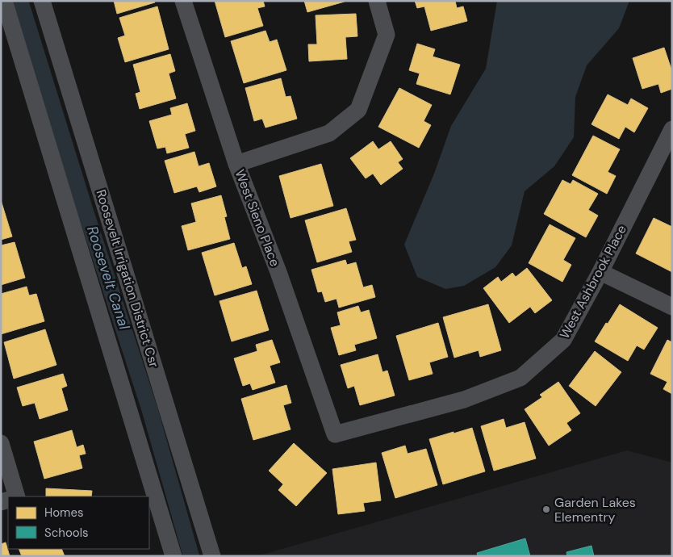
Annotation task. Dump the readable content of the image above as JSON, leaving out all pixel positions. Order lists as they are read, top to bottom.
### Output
{
  "streets": {
    "street": ["West Sieno Place", "Roosevelt Irrigation District Csr", "West Ashbrook Place"]
  },
  "crossings": [
    ["West Sieno Place", "West Ashbrook Place"]
  ],
  "water": ["Roosevelt Canal"],
  "places": ["Garden Lakes Elementry"],
  "legend": ["Homes", "Schools"]
}
